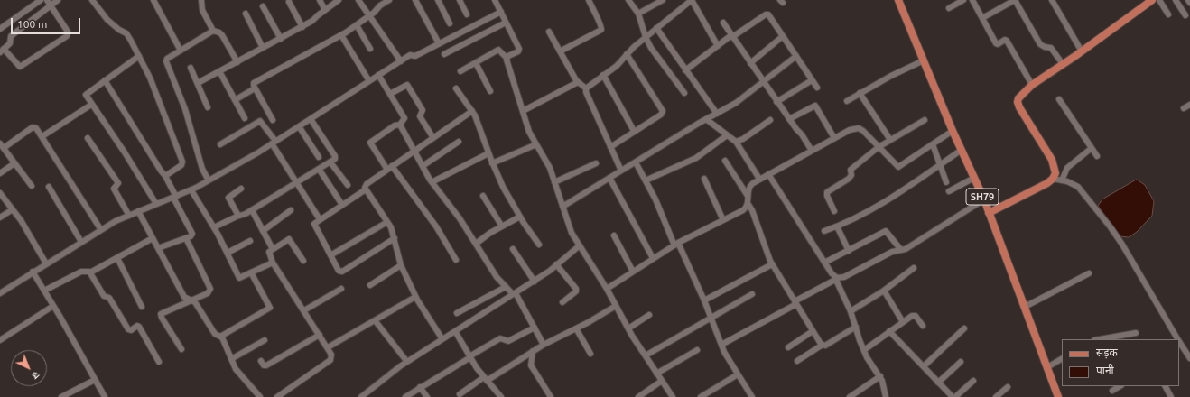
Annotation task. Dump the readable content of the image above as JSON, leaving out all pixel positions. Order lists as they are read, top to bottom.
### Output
{
  "streets": {
    "main road": ["SH79"]
  },
  "legend": ["सड़क", "पानी"],
  "scale_bar": "100 m",
  "north": "bottom right"
}
